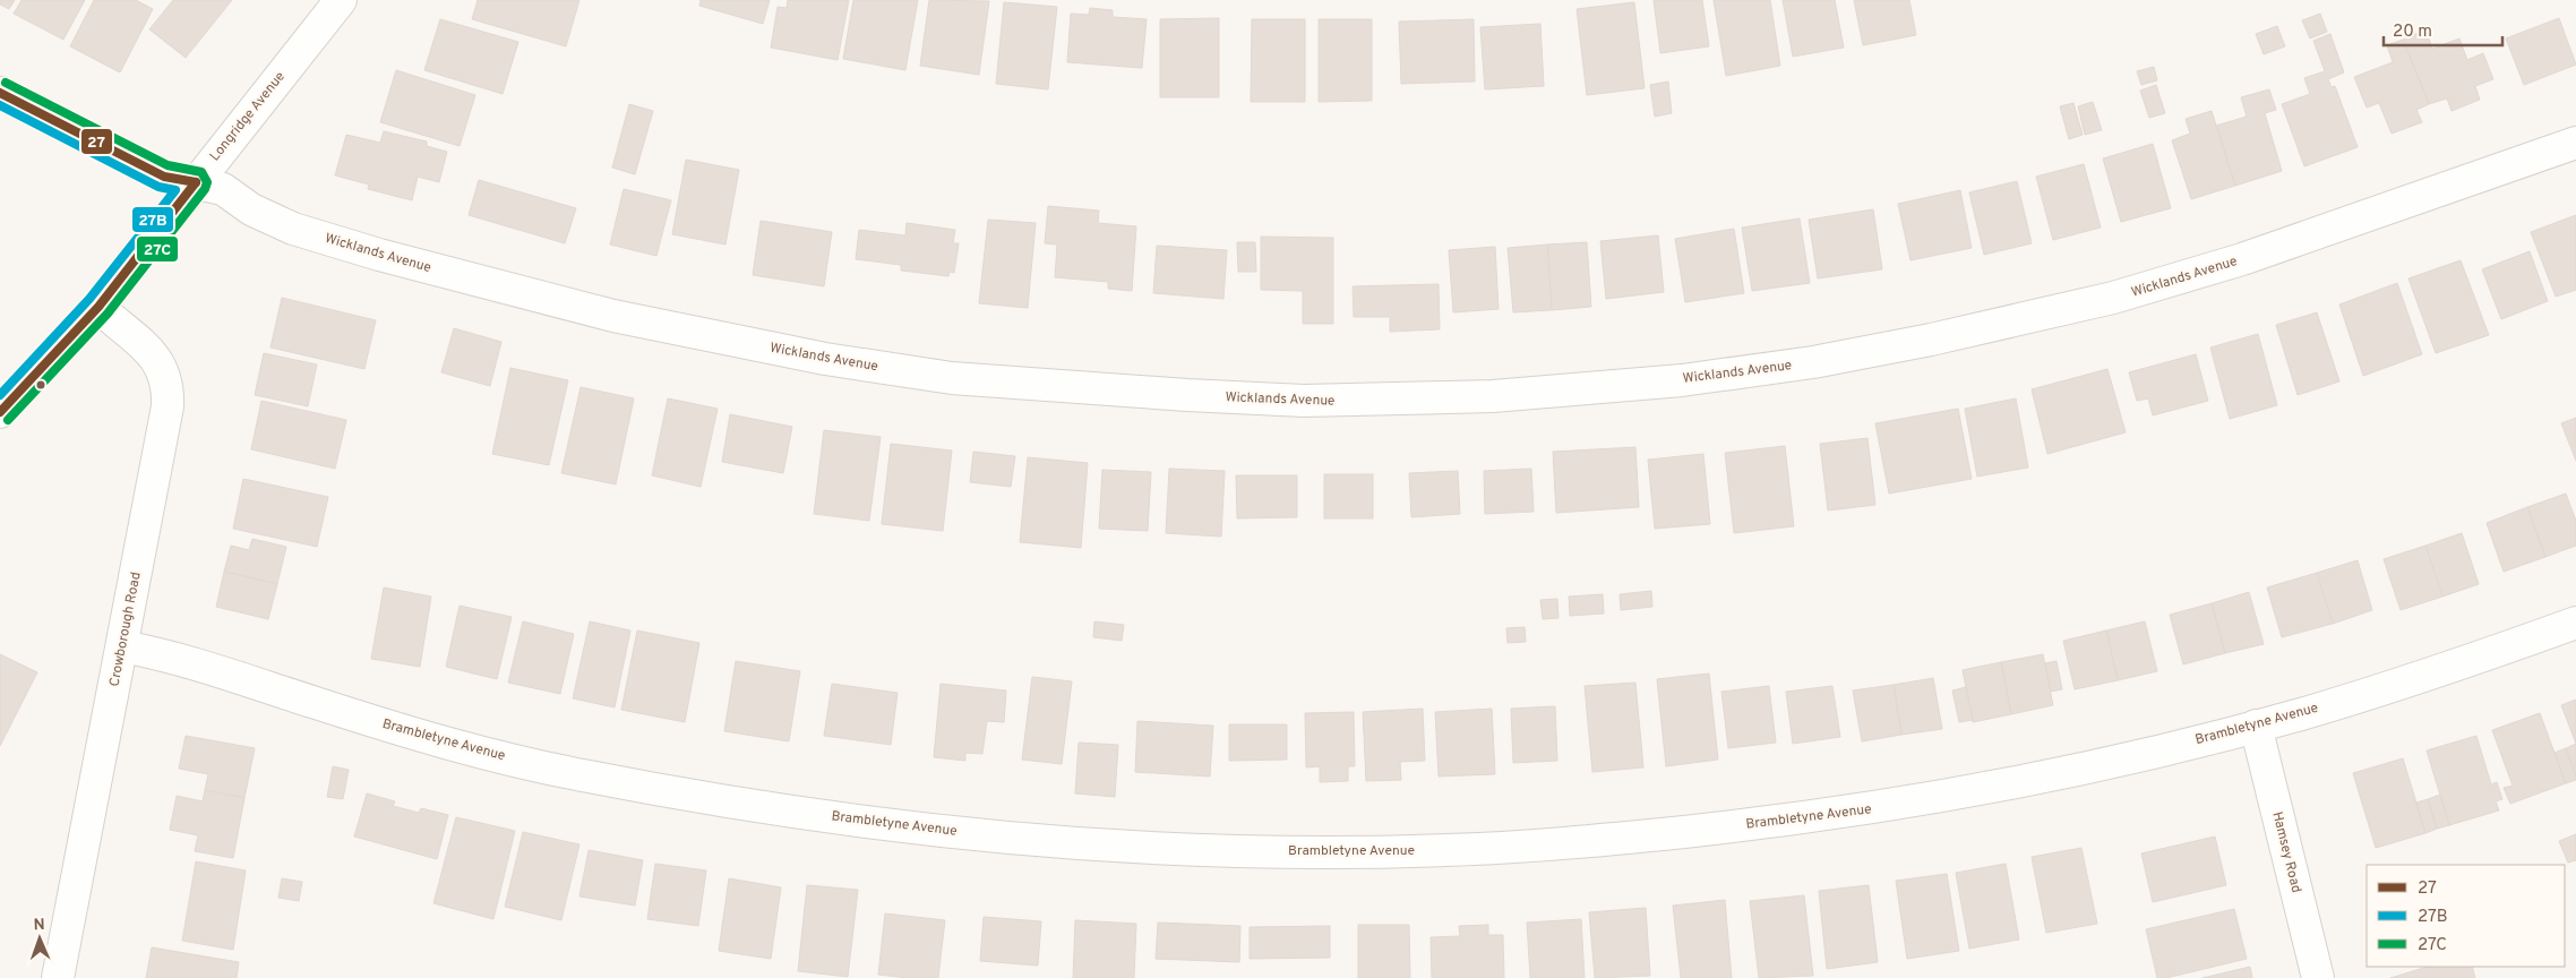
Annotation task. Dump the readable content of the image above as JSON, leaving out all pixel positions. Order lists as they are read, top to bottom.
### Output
{
  "streets": {
    "street": [
      "Longridge Avenue",
      "Wicklands Avenue",
      "Crowborough Road",
      "Brambletyne Avenue",
      "Hamsey Road"
    ]
  },
  "crossings": [
    ["Longridge Avenue", "Wicklands Avenue"],
    ["Longridge Avenue", "Crowborough Road"],
    ["Crowborough Road", "Brambletyne Avenue"],
    ["Brambletyne Avenue", "Hamsey Road"]
  ],
  "lines": ["transit line 27C", "transit line 27", "transit line 27B"],
  "legend": ["27", "27B", "27C"],
  "scale_bar": "20 m",
  "north": "top"
}
